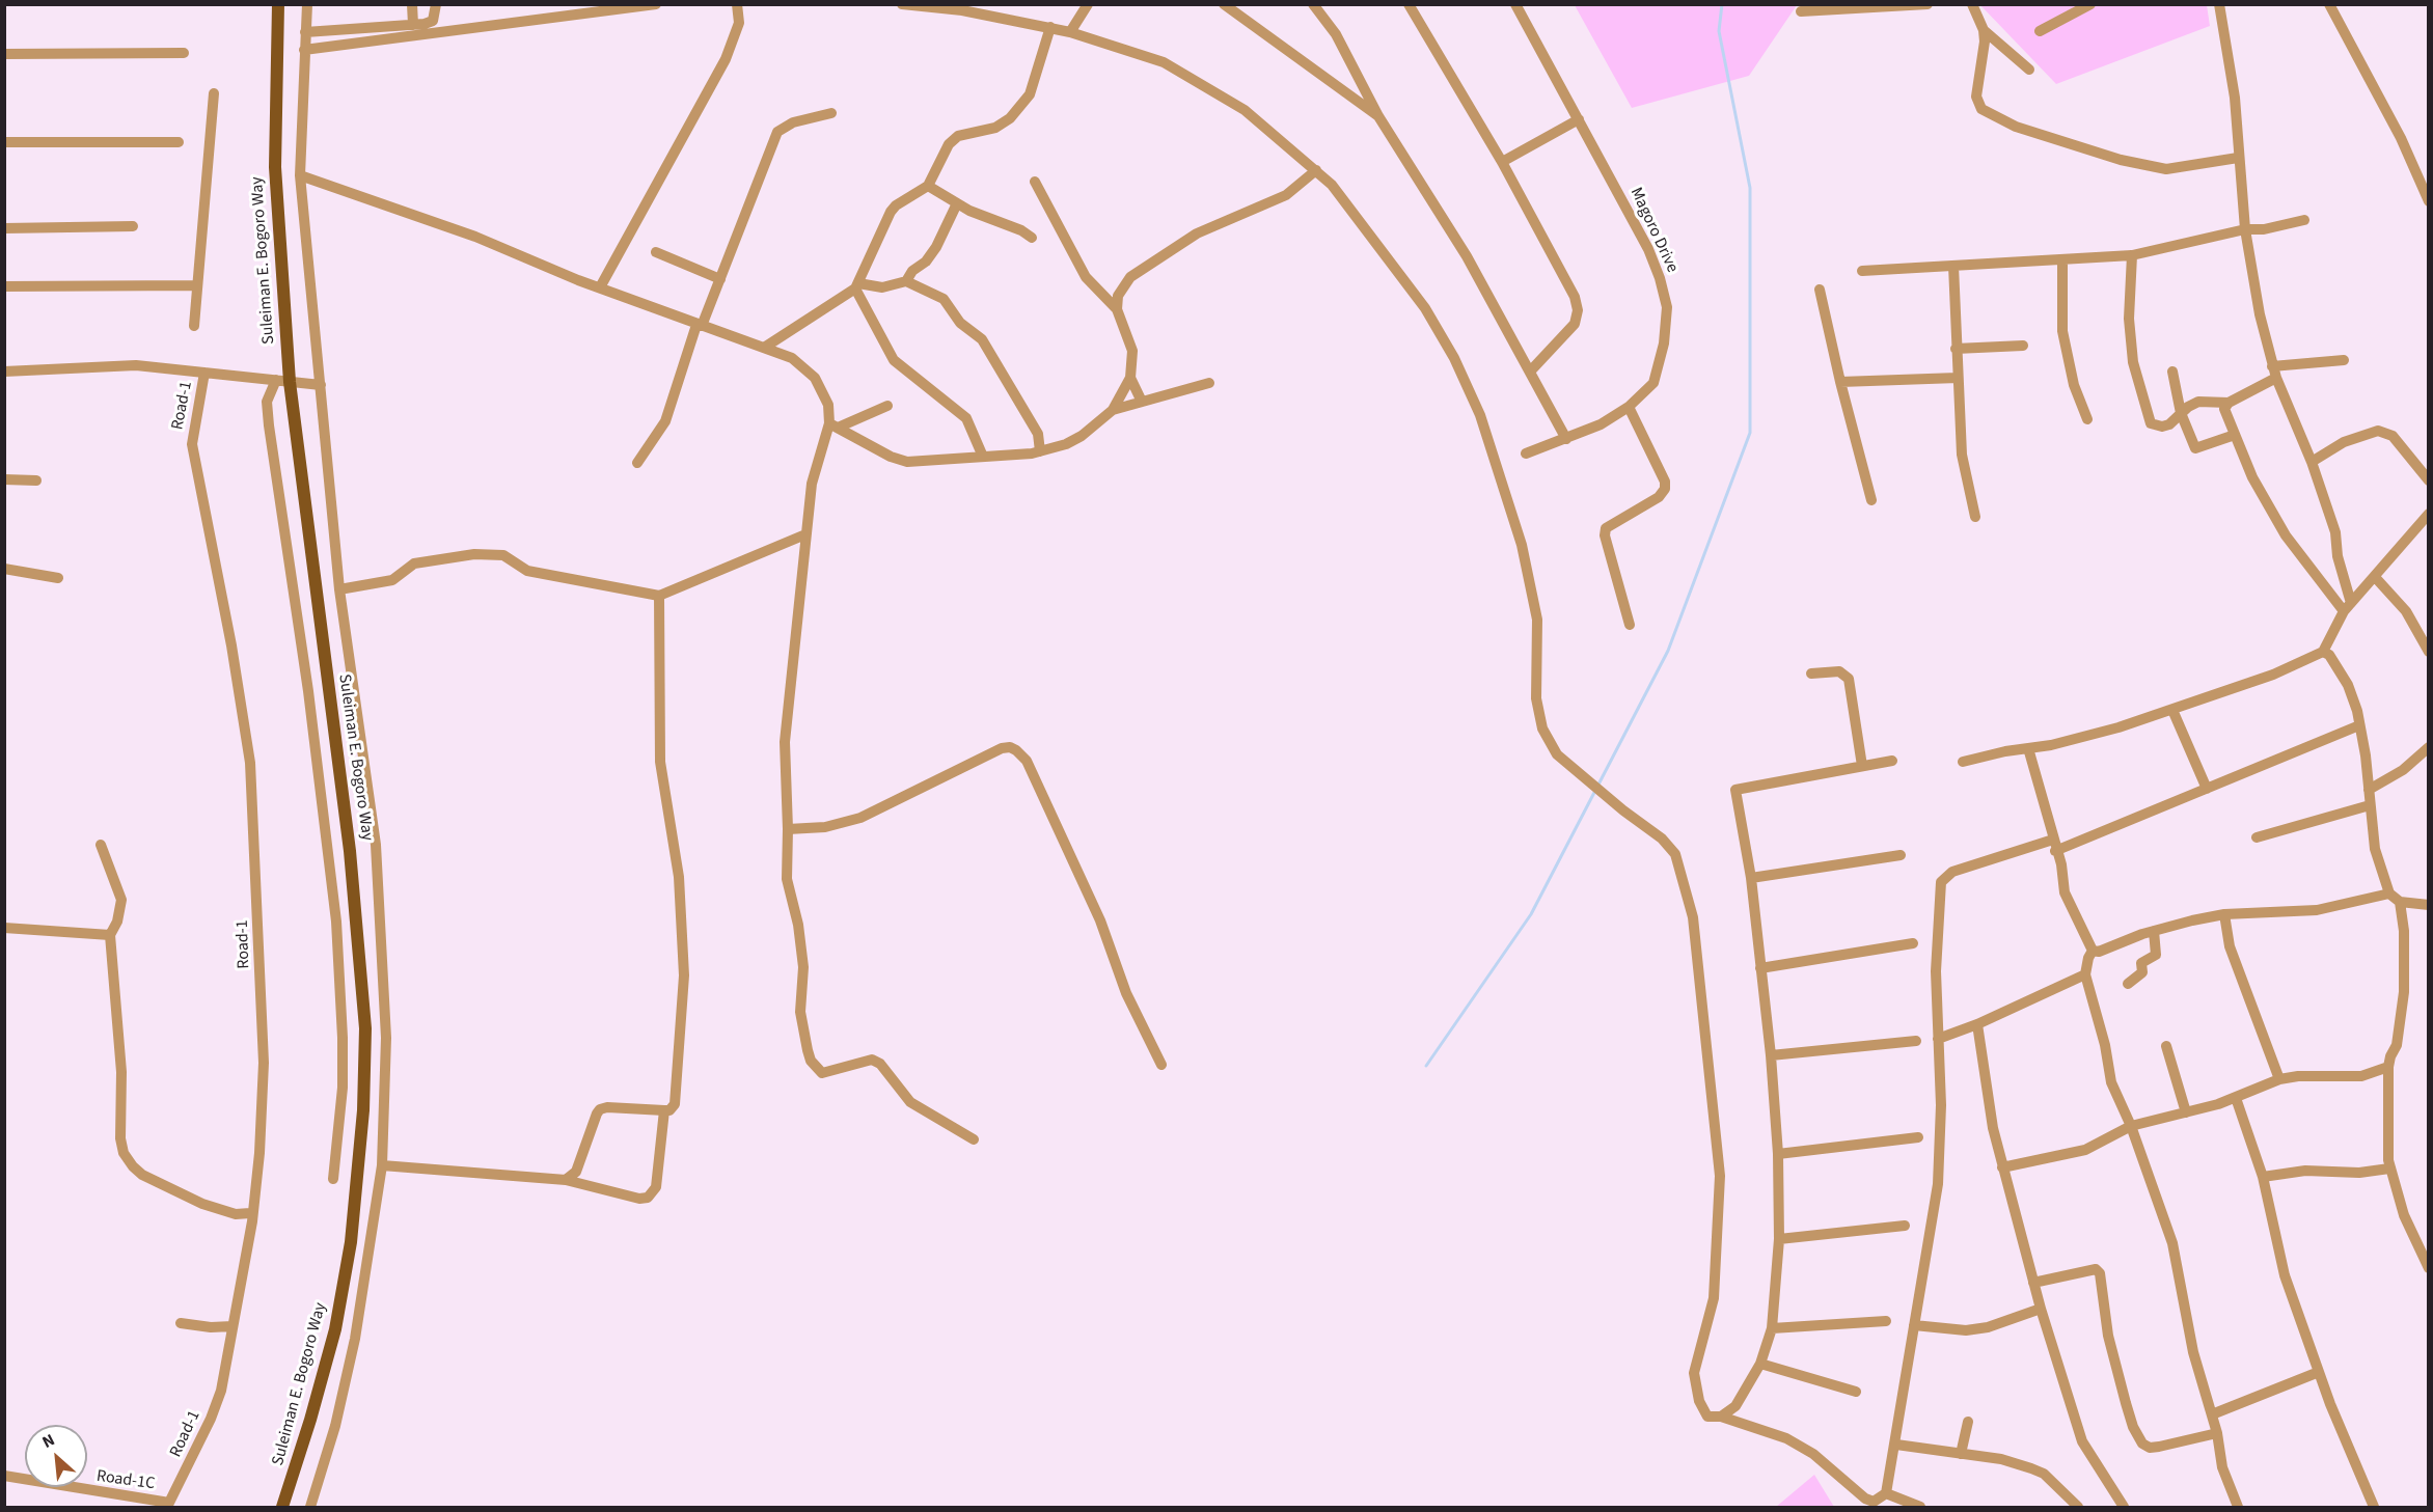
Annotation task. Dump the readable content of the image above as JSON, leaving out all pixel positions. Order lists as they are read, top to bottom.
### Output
{
  "streets": {
    "main road": ["Suleiman E. Bogoro Way"],
    "street": ["Magoro Drive", "Road-1", "Road-1C"]
  },
  "crossings": [
    ["Road-1", "Road-1C"]
  ],
  "north": "top left"
}
